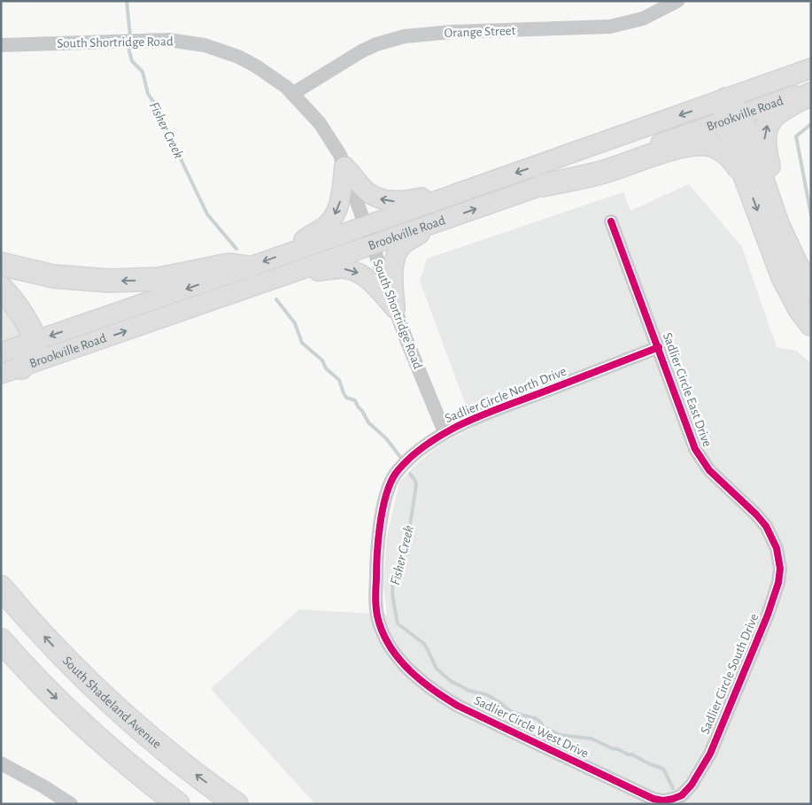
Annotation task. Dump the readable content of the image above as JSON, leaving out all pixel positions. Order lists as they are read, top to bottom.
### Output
{
  "streets": {
    "highway": ["South Shadeland Avenue"],
    "main road": ["Brookville Road"],
    "street": [
      "Orange Street",
      "South Shortridge Road",
      "Sadlier Circle East Drive",
      "Sadlier Circle North Drive",
      "Sadlier Circle South Drive",
      "Sadlier Circle West Drive"
    ]
  },
  "crossings": [
    ["Orange Street", "South Shortridge Road"],
    ["South Shortridge Road", "Brookville Road"],
    ["South Shortridge Road", "Sadlier Circle North Drive"],
    ["Sadlier Circle East Drive", "Sadlier Circle North Drive"],
    ["Sadlier Circle East Drive", "Sadlier Circle South Drive"],
    ["Sadlier Circle North Drive", "Sadlier Circle West Drive"],
    ["Sadlier Circle South Drive", "Sadlier Circle West Drive"]
  ],
  "water": ["Fisher Creek"]
}
